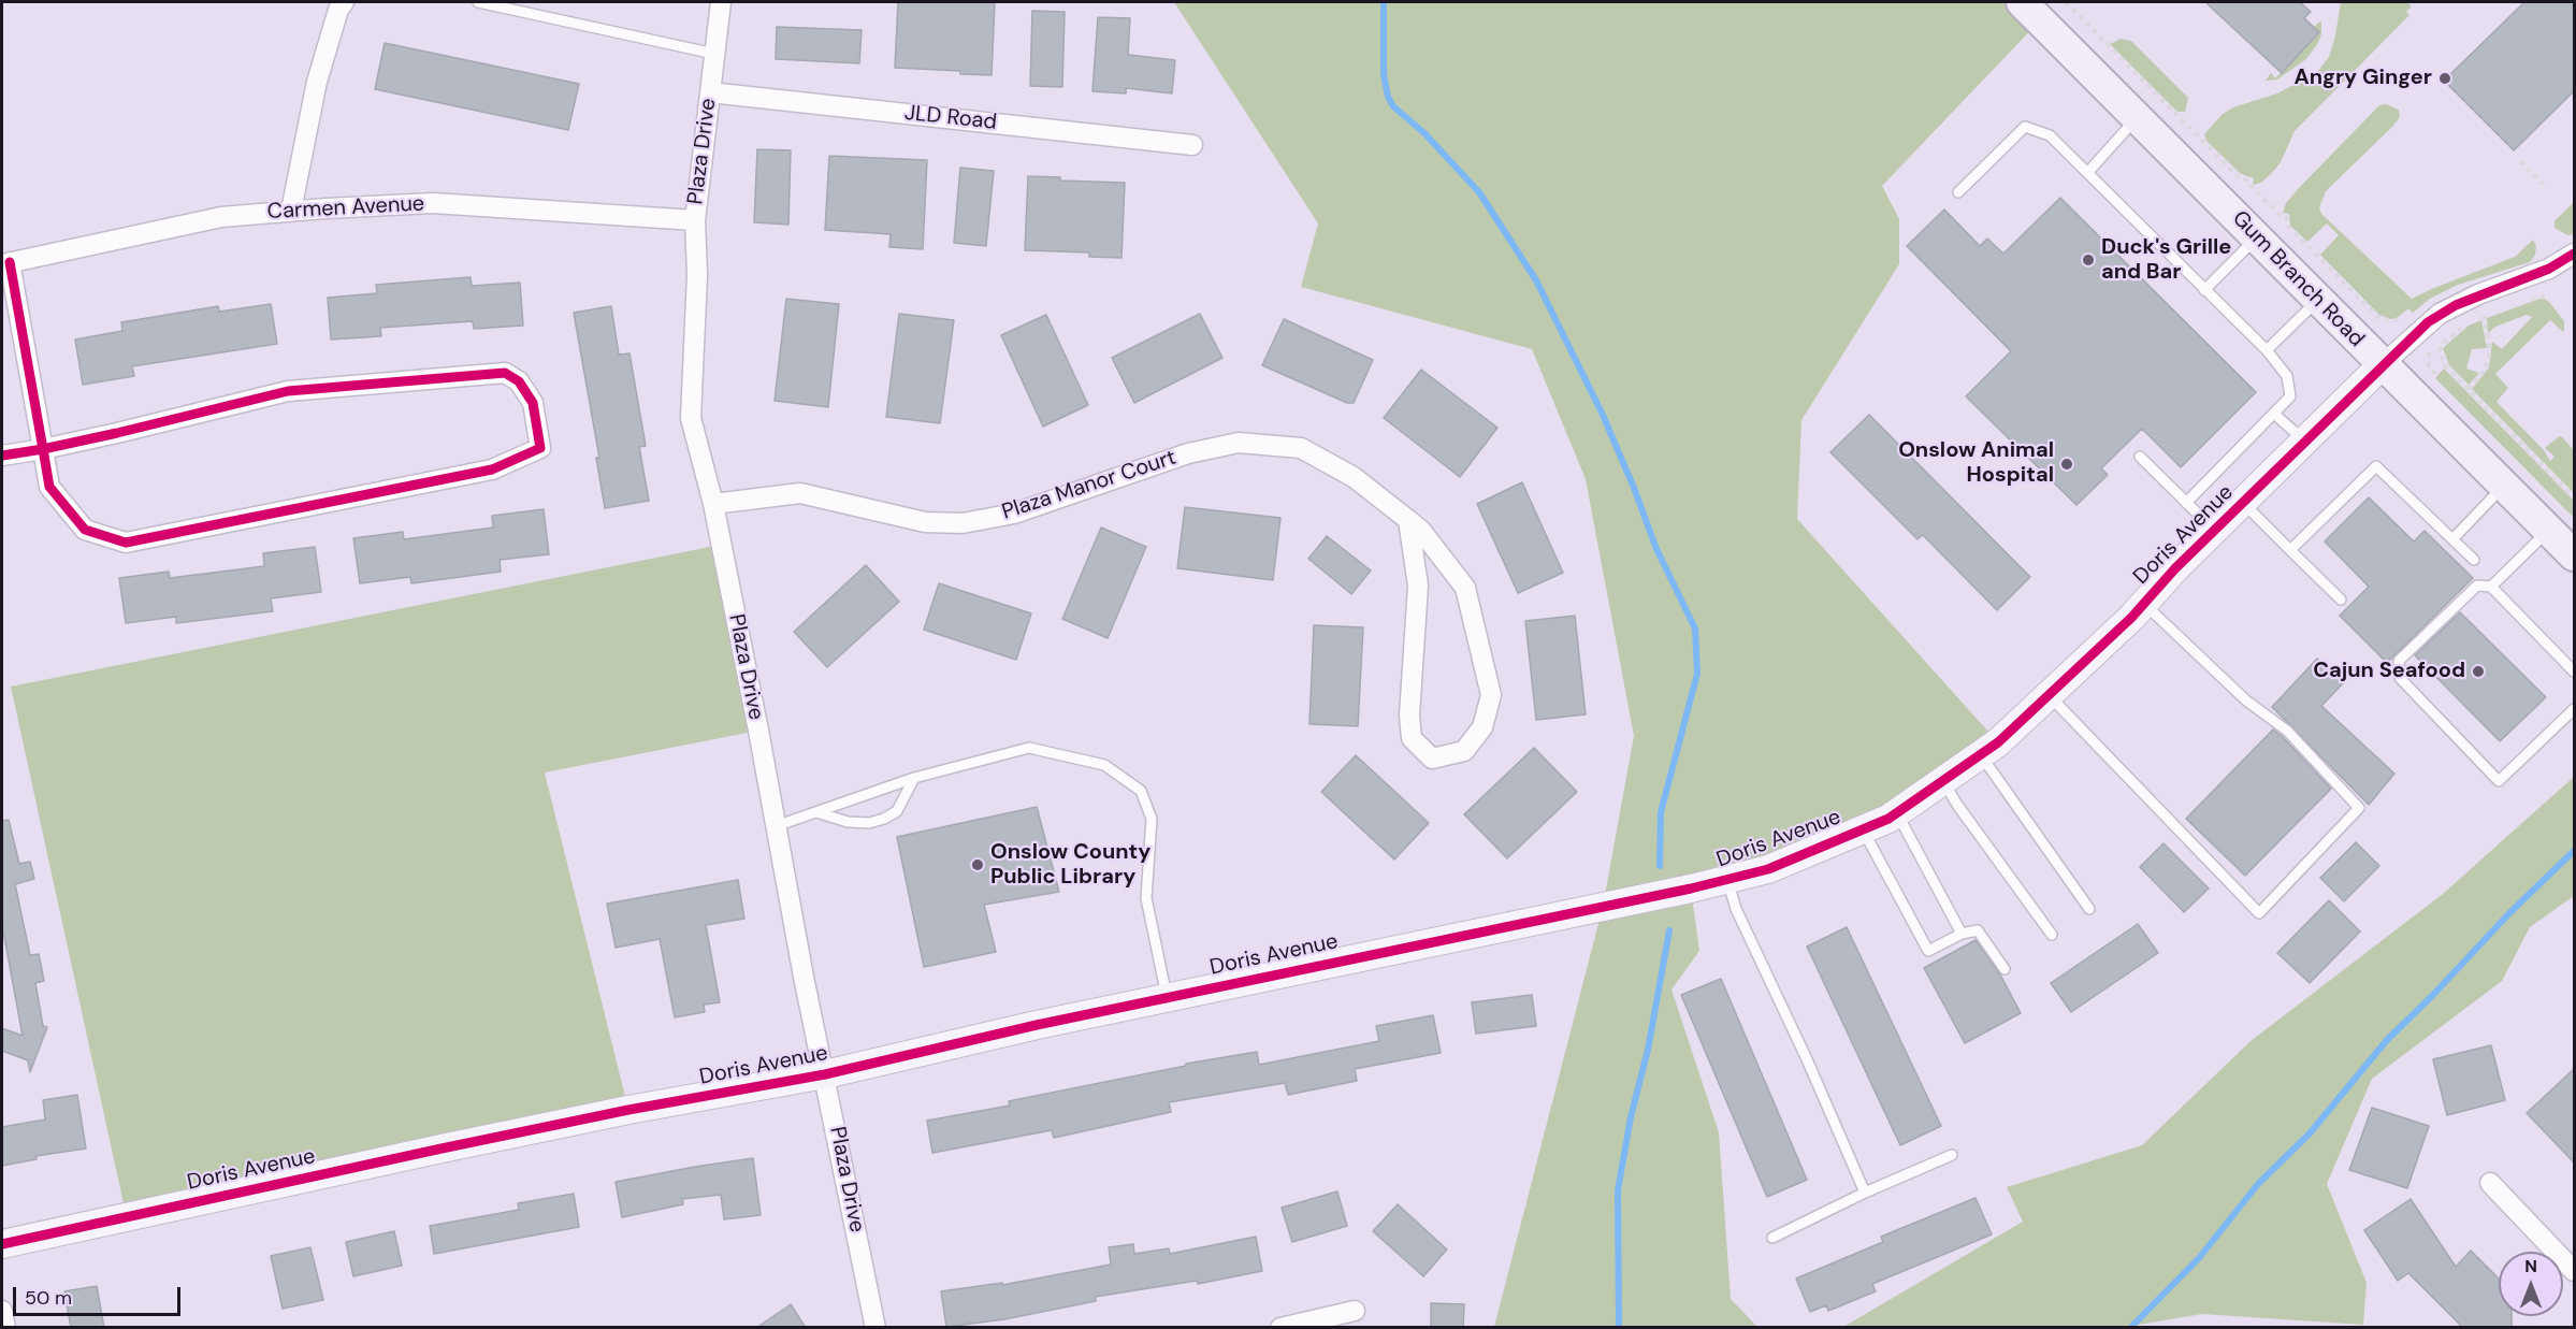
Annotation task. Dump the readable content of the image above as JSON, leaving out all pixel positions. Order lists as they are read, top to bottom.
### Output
{
  "streets": {
    "main road": ["Gum Branch Road"],
    "street": [
      "JLD Road",
      "Plaza Drive",
      "Carmen Avenue",
      "Plaza Manor Court",
      "Doris Avenue"
    ]
  },
  "crossings": [
    ["JLD Road", "Plaza Drive"],
    ["Plaza Drive", "Carmen Avenue"],
    ["Plaza Drive", "Plaza Manor Court"],
    ["Plaza Drive", "Doris Avenue"],
    ["Gum Branch Road", "Doris Avenue"]
  ],
  "places": [
    "Angry Ginger",
    "Duck's Grille and Bar",
    "Onslow Animal Hospital",
    "Cajun Seafood",
    "Onslow County Public Library"
  ],
  "scale_bar": "50 m",
  "north": "top"
}
